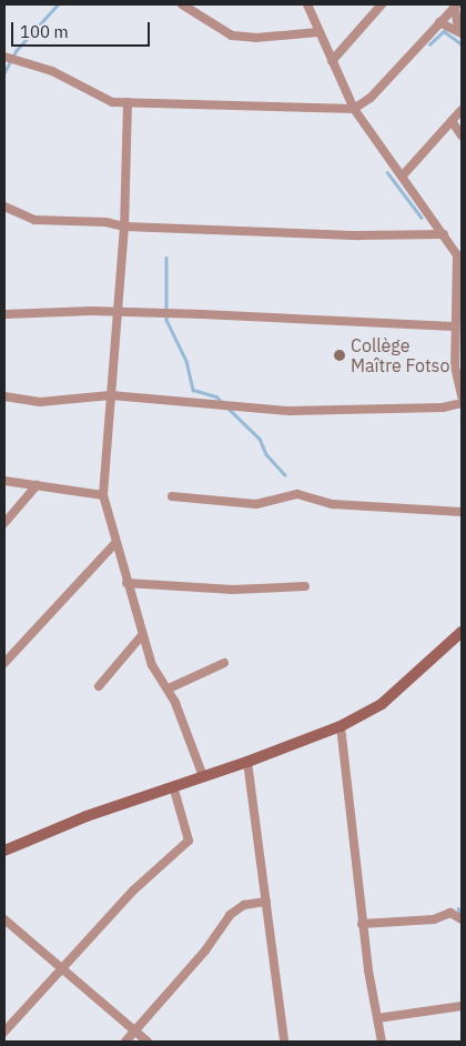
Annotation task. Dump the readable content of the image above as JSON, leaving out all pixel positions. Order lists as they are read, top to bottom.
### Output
{
  "places": ["Collège Maître Fotso"],
  "scale_bar": "100 m"
}
